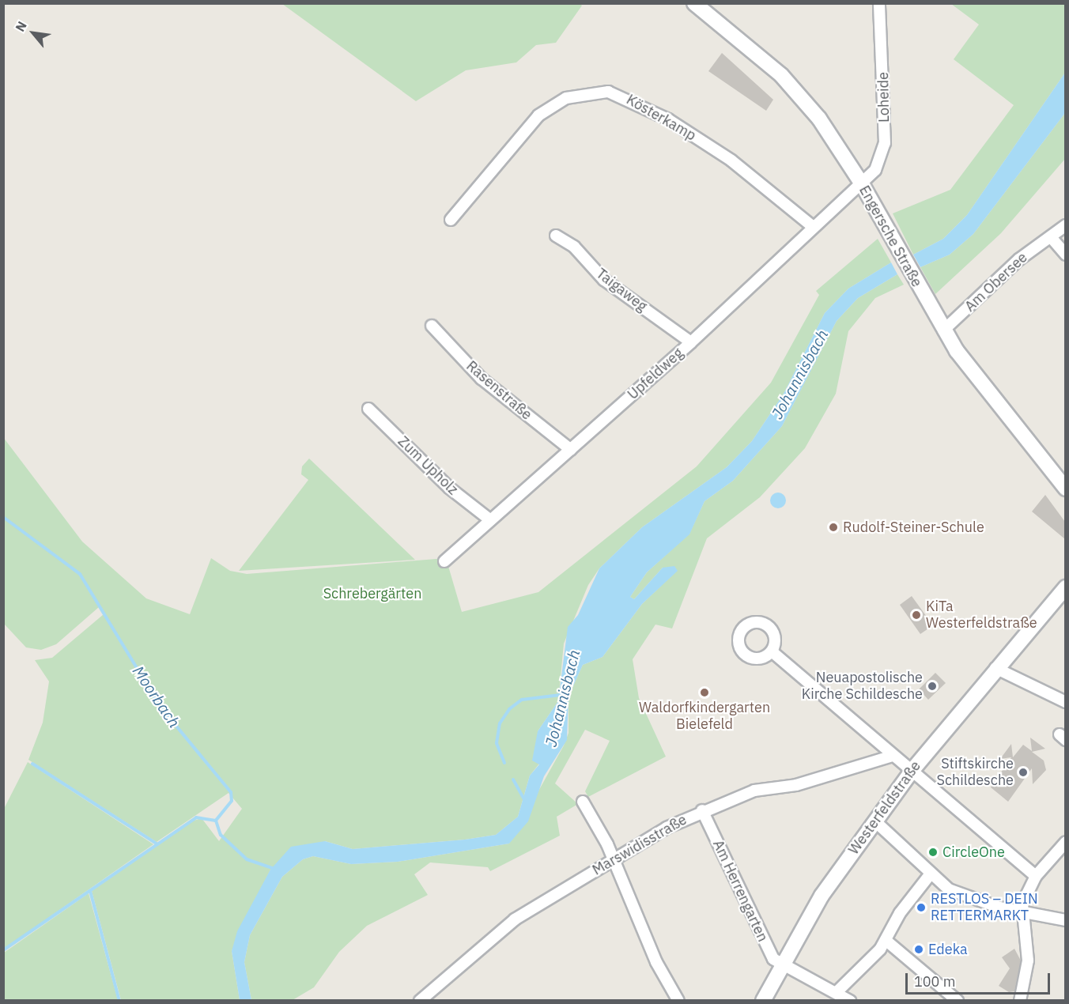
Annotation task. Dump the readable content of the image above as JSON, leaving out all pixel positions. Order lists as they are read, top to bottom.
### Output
{
  "streets": {
    "main road": ["Engersche Straße", "Westerfeldstraße"],
    "street": [
      "Loheide",
      "Kösterkamp",
      "Am Obersee",
      "Taigaweg",
      "Upfeldweg",
      "Rasenstraße",
      "Zum Upholz",
      "Marswidisstraße",
      "Am Herrengarten"
    ]
  },
  "crossings": [
    ["Loheide", "Engersche Straße"],
    ["Loheide", "Upfeldweg"],
    ["Kösterkamp", "Upfeldweg"],
    ["Engersche Straße", "Am Obersee"],
    ["Engersche Straße", "Upfeldweg"],
    ["Taigaweg", "Upfeldweg"],
    ["Upfeldweg", "Rasenstraße"],
    ["Upfeldweg", "Zum Upholz"],
    ["Westerfeldstraße", "Am Herrengarten"],
    ["Marswidisstraße", "Am Herrengarten"]
  ],
  "water": ["Johannisbach", "Moorbach"],
  "parks": ["Schrebergärten"],
  "places": [
    "Rudolf-Steiner-Schule",
    "KiTa Westerfeldstraße",
    "Neuapostolische Kirche Schildesche",
    "Waldorfkindergarten Bielefeld",
    "Stiftskirche Schildesche",
    "CircleOne",
    "RESTLOS – DEIN RETTERMARKT",
    "Edeka"
  ],
  "scale_bar": "100 m",
  "north": "top left"
}
